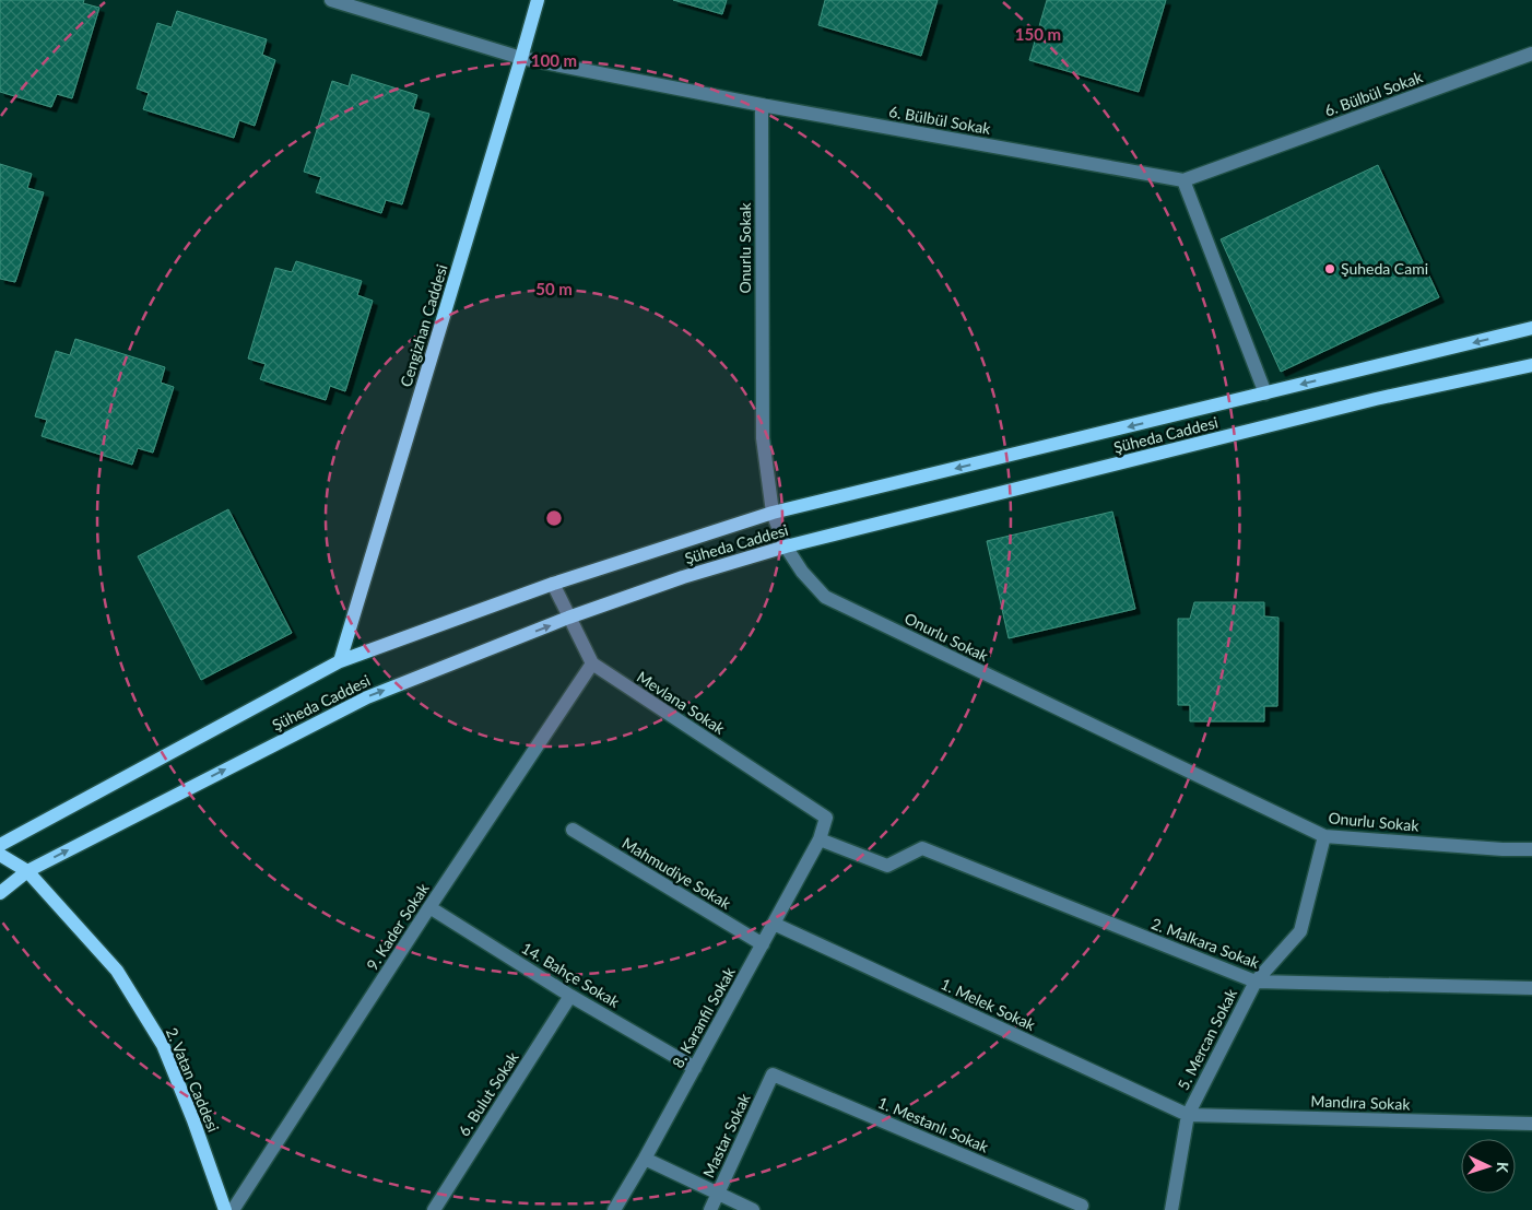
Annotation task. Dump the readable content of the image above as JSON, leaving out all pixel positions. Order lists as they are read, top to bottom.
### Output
{
  "streets": {
    "main road": ["Cengizhan Caddesi", "Şüheda Caddesi", "2. Vatan Caddesi"],
    "street": [
      "6. Bülbül Sokak",
      "Onurlu Sokak",
      "Mevlana Sokak",
      "Mahmudiye Sokak",
      "9. Kader Sokak",
      "2. Malkara Sokak",
      "14. Bahçe Sokak",
      "1. Melek Sokak",
      "8. Karanfil Sokak",
      "5. Mercan Sokak",
      "6. Bulut Sokak",
      "Mandıra Sokak",
      "1. Mestanlı Sokak",
      "Mastar Sokak"
    ]
  },
  "crossings": [
    ["6. Bülbül Sokak", "Onurlu Sokak"],
    ["6. Bülbül Sokak", "Cengizhan Caddesi"],
    ["Onurlu Sokak", "Şüheda Caddesi"],
    ["Onurlu Sokak", "5. Mercan Sokak"],
    ["Cengizhan Caddesi", "Şüheda Caddesi"],
    ["Şüheda Caddesi", "Mevlana Sokak"],
    ["Şüheda Caddesi", "2. Vatan Caddesi"],
    ["Mevlana Sokak", "9. Kader Sokak"],
    ["Mevlana Sokak", "8. Karanfil Sokak"],
    ["Mahmudiye Sokak", "8. Karanfil Sokak"],
    ["9. Kader Sokak", "14. Bahçe Sokak"],
    ["2. Malkara Sokak", "8. Karanfil Sokak"],
    ["2. Malkara Sokak", "5. Mercan Sokak"],
    ["14. Bahçe Sokak", "8. Karanfil Sokak"],
    ["14. Bahçe Sokak", "6. Bulut Sokak"],
    ["1. Melek Sokak", "8. Karanfil Sokak"],
    ["1. Melek Sokak", "5. Mercan Sokak"],
    ["1. Melek Sokak", "Mandıra Sokak"],
    ["5. Mercan Sokak", "Mandıra Sokak"],
    ["1. Mestanlı Sokak", "Mastar Sokak"]
  ],
  "places": ["Şuheda Cami"],
  "north": "right",
  "rings": ["150 m", "100 m", "50 m"]
}
